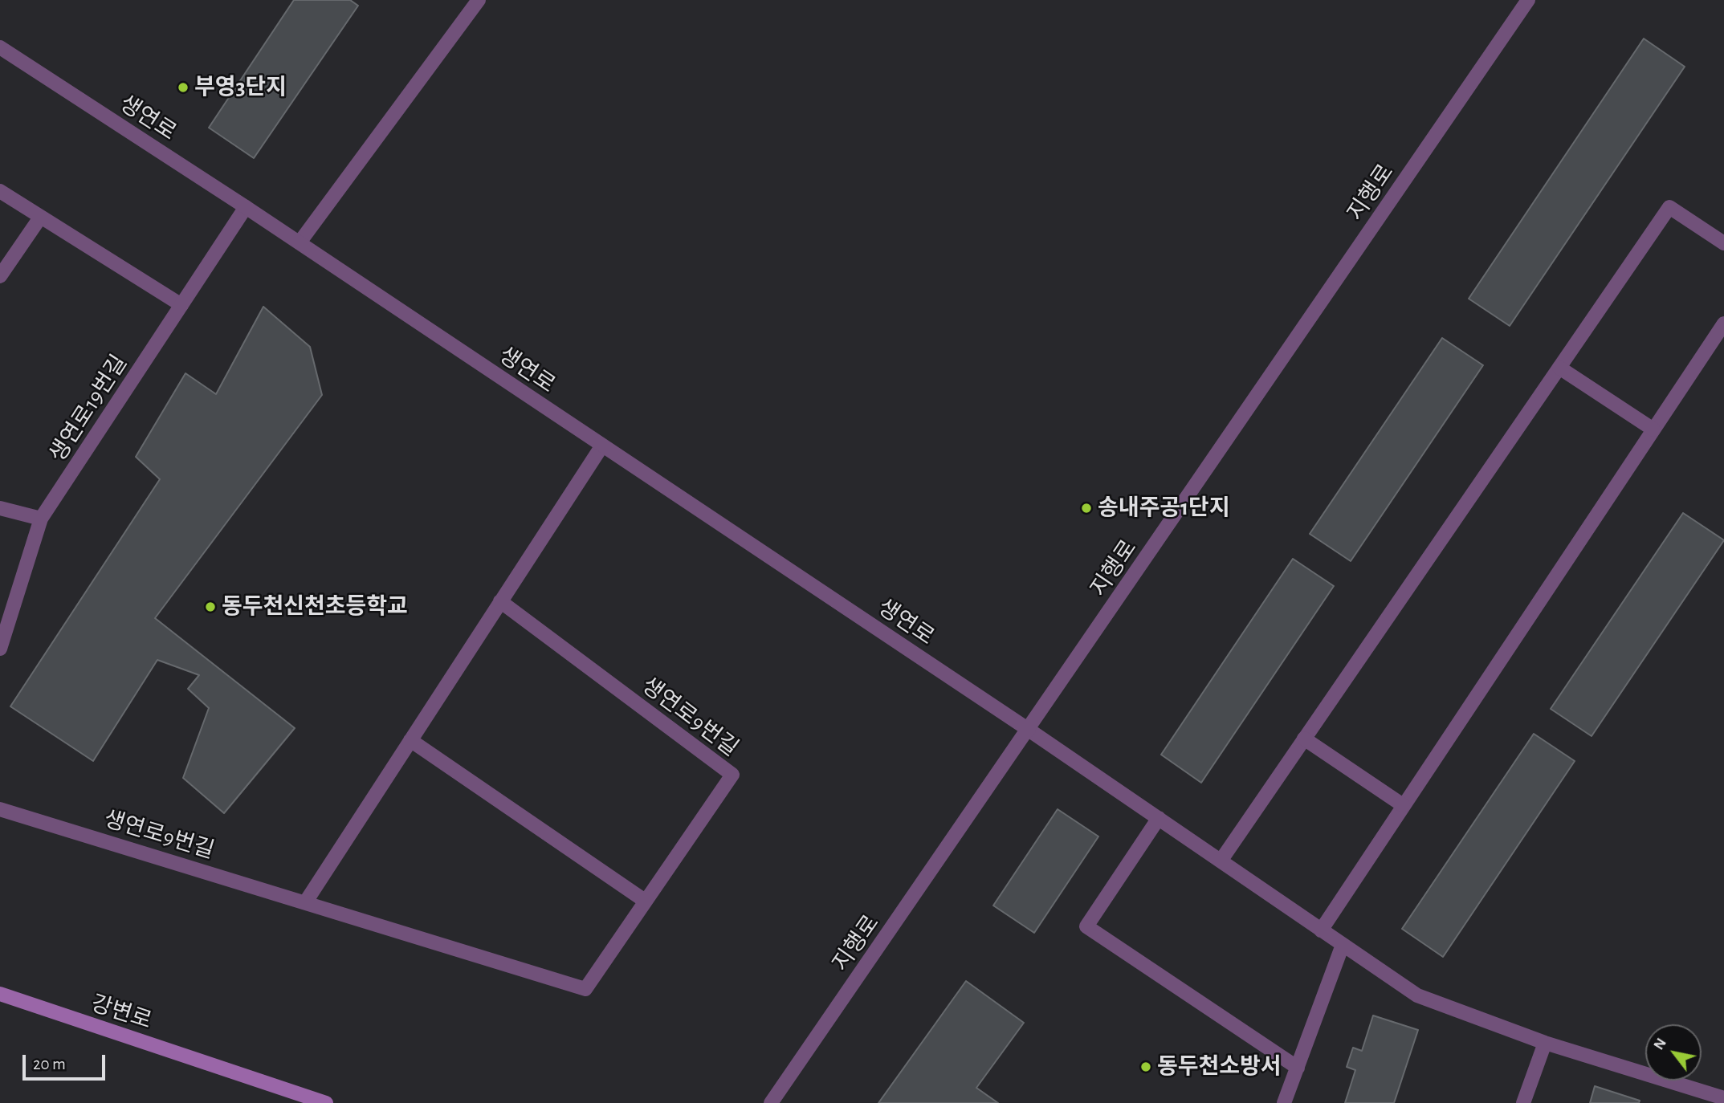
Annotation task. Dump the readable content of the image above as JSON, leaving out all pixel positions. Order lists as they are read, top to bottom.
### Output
{
  "streets": {
    "main road": ["강변로"],
    "street": [
      "생연로",
      "지행로",
      "생연로19번길",
      "생연로9번길"
    ]
  },
  "crossings": [
    ["생연로", "지행로"],
    ["생연로", "생연로19번길"]
  ],
  "places": [
    "부영3단지",
    "송내주공1단지",
    "동두천신천초등학교",
    "동두천소방서"
  ],
  "scale_bar": "20 m",
  "north": "top left"
}
